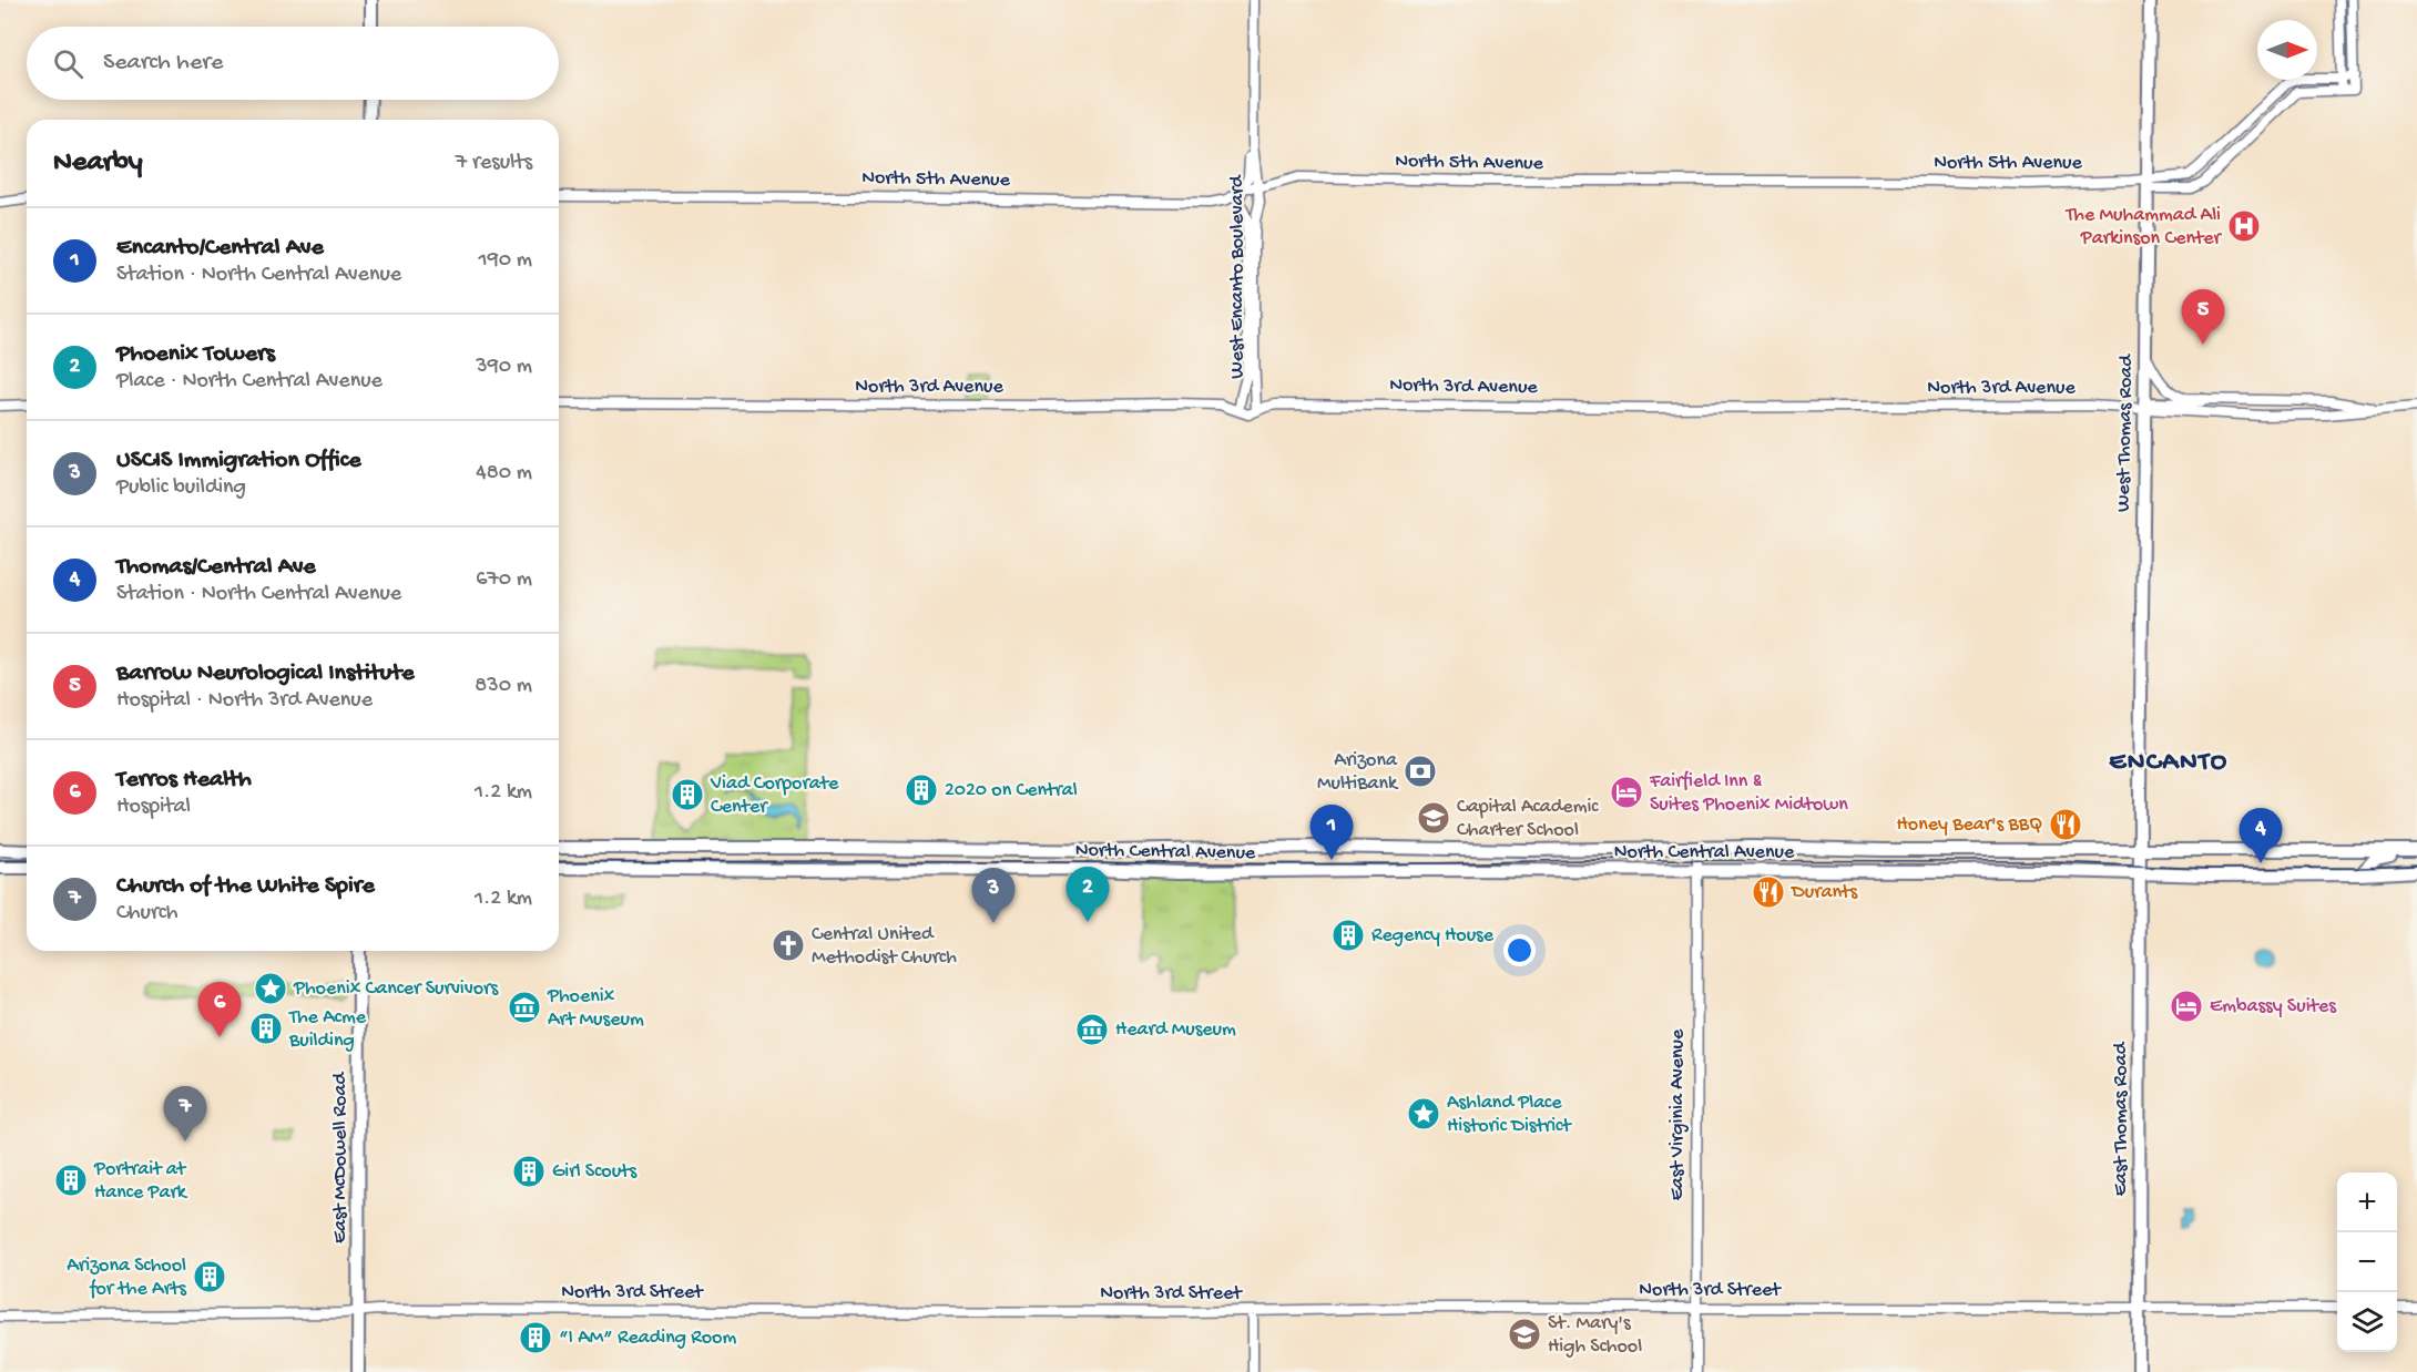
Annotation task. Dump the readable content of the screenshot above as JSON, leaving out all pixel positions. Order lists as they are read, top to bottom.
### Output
{
  "streets": {
    "main road": [
      "West Thomas Road",
      "North Central Avenue",
      "East Thomas Road",
      "East McDowell Road"
    ],
    "street": [
      "North 5th Avenue",
      "West Encanto Boulevard",
      "North 3rd Avenue",
      "East Virginia Avenue",
      "North 3rd Street"
    ]
  },
  "crossings": [
    ["North 5th Avenue", "West Encanto Boulevard"],
    ["North 5th Avenue", "West Thomas Road"],
    ["West Encanto Boulevard", "North 3rd Avenue"],
    ["North 3rd Avenue", "West Thomas Road"],
    ["West Thomas Road", "North Central Avenue"],
    ["West Thomas Road", "East Thomas Road"],
    ["North Central Avenue", "East Virginia Avenue"],
    ["North Central Avenue", "East Thomas Road"],
    ["East Virginia Avenue", "North 3rd Street"],
    ["East Thomas Road", "North 3rd Street"],
    ["East McDowell Road", "North 3rd Street"]
  ],
  "districts": ["ENCANTO"],
  "places": {
    "hospital": ["The Muhammad Ali Parkinson Center"],
    "bank": ["Arizona MultiBank"],
    "building": [
      "2020 on Central",
      "Viad Corporate Center",
      "Regency House",
      "The Acme Building",
      "Girl Scouts",
      "Portrait at Hance Park",
      "Arizona School for the Arts",
      "“I AM” Reading Room"
    ],
    "hotel": ["Fairfield Inn & Suites Phoenix Midtown", "Embassy Suites"],
    "school or university": ["Capital Academic Charter School", "St. Mary's High School"],
    "restaurant": ["Honey Bear's BBQ", "Durants"],
    "church": ["Central United Methodist Church"],
    "place": ["Phoenix Cancer Survivors", "Ashland Place Historic District"],
    "museum": ["Phoenix Art Museum", "Heard Museum"]
  },
  "north": "right",
  "page": {
    "search": "Search here",
    "heading": ["Nearby", "7 results"],
    "list": [
      {
        "mark": "1",
        "name": "Encanto/Central Ave",
        "note": "Station · North Central Avenue",
        "value": "190 m"
      },
      {
        "mark": "2",
        "name": "Phoenix Towers",
        "note": "Place · North Central Avenue",
        "value": "390 m"
      },
      {
        "mark": "3",
        "name": "USCIS Immigration Office",
        "note": "Public building",
        "value": "480 m"
      },
      {
        "mark": "4",
        "name": "Thomas/Central Ave",
        "note": "Station · North Central Avenue",
        "value": "670 m"
      },
      {
        "mark": "5",
        "name": "Barrow Neurological Institute",
        "note": "Hospital · North 3rd Avenue",
        "value": "830 m"
      },
      {
        "mark": "6",
        "name": "Terros Health",
        "note": "Hospital",
        "value": "1.2 km"
      },
      {
        "mark": "7",
        "name": "Church of the White Spire",
        "note": "Church",
        "value": "1.2 km"
      }
    ],
    "pins": [
      "5",
      "1",
      "4",
      "2",
      "3",
      "6",
      "7"
    ],
    "map_buttons": ["+", "−"]
  }
}
